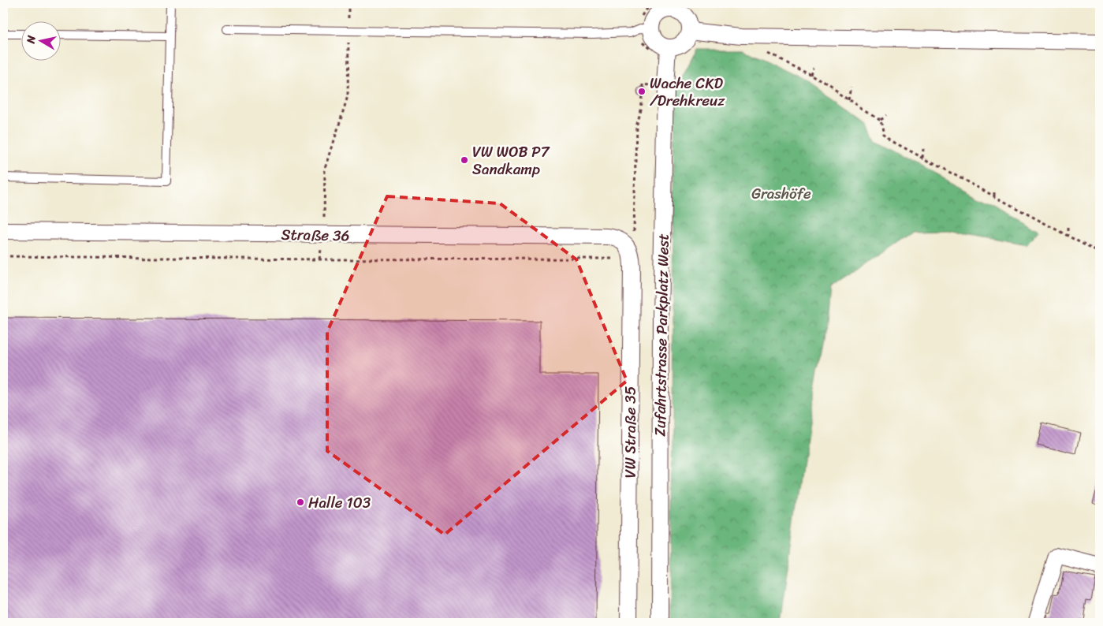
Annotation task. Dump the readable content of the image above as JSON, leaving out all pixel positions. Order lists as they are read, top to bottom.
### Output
{
  "streets": {
    "street": ["Straße 36", "Zufahrtstrasse Parkplatz West", "VW Straße 35"]
  },
  "crossings": [
    ["Straße 36", "VW Straße 35"]
  ],
  "parks": ["Grashöfe"],
  "places": ["Wache CKD /Drehkreuz", "VW WOB P7 Sandkamp", "Halle 103"],
  "north": "left"
}
